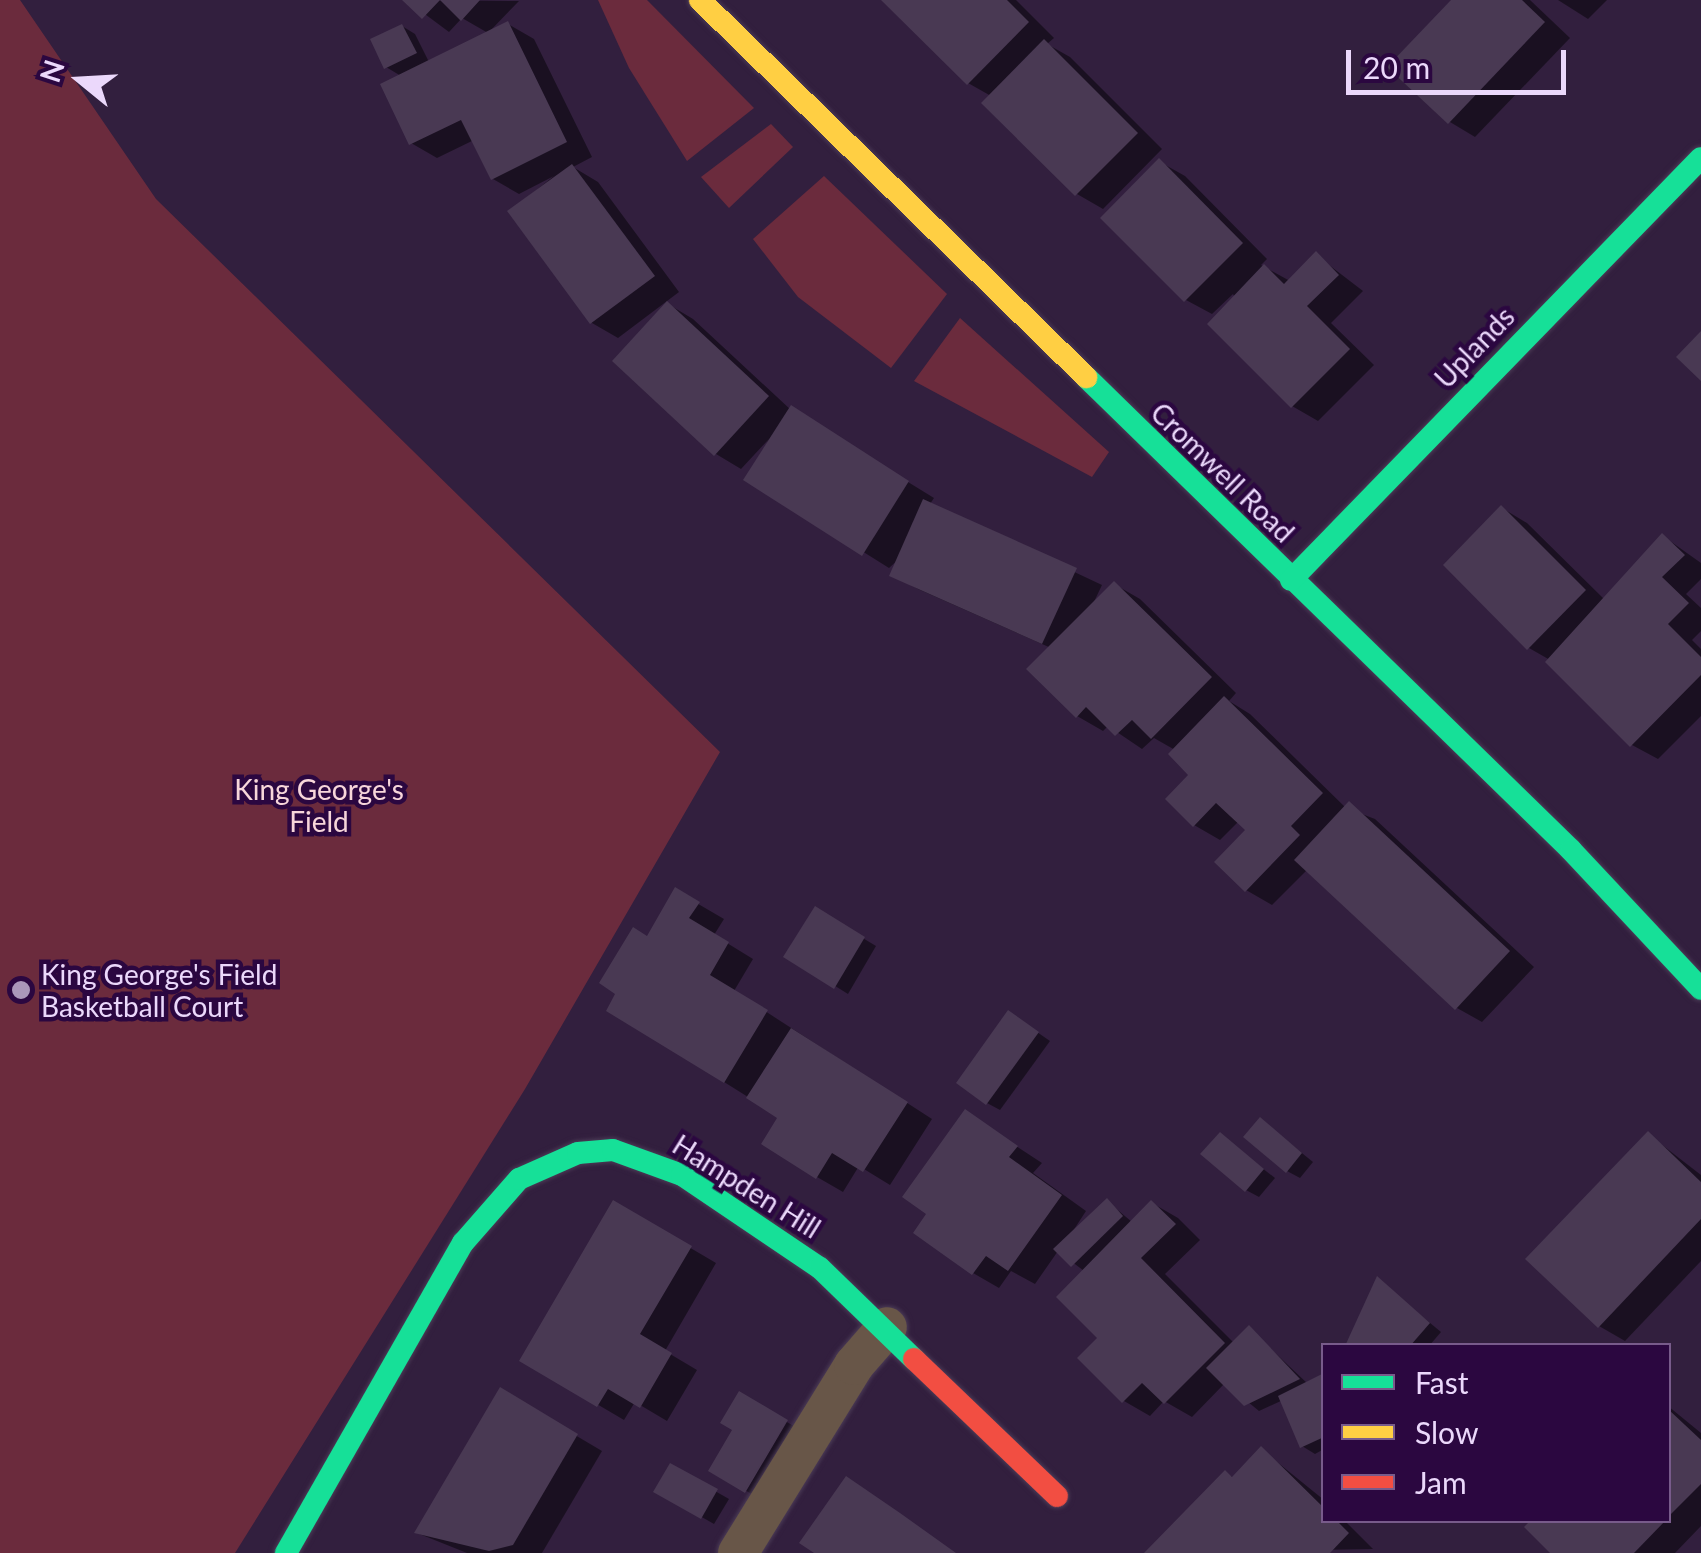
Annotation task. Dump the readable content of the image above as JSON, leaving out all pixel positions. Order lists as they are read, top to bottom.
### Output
{
  "streets": {
    "street": ["Uplands", "Cromwell Road", "Hampden Hill"]
  },
  "crossings": [
    ["Uplands", "Cromwell Road"]
  ],
  "parks": ["King George's Field"],
  "places": ["King George's Field Basketball Court"],
  "legend": ["Fast", "Slow", "Jam"],
  "scale_bar": "20 m",
  "north": "left"
}
